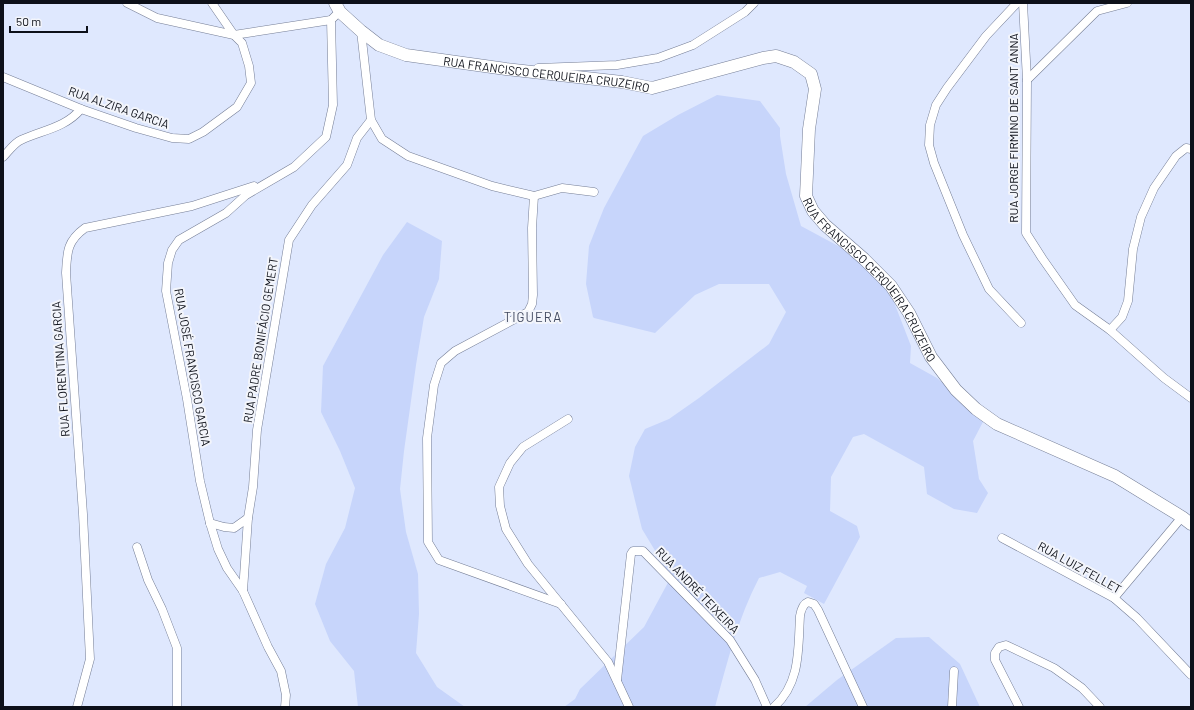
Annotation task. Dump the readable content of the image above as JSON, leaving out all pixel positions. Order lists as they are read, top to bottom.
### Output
{
  "streets": {
    "main road": ["RUA FRANCISCO CERQUEIRA CRUZEIRO"],
    "street": [
      "RUA ALZIRA GARCIA",
      "RUA JORGE FIRMINO DE SANT ANNA",
      "RUA PADRE BONIFÁCIO GEMERT",
      "RUA JOSÉ FRANCISCO GARCIA",
      "RUA FLORENTINA GARCIA",
      "RUA LUIZ FELLET",
      "RUA ANDRÉ TEIXEIRA"
    ]
  },
  "crossings": [
    ["RUA FRANCISCO CERQUEIRA CRUZEIRO", "RUA JOSÉ FRANCISCO GARCIA"],
    ["RUA PADRE BONIFÁCIO GEMERT", "RUA JOSÉ FRANCISCO GARCIA"],
    ["RUA JOSÉ FRANCISCO GARCIA", "RUA FLORENTINA GARCIA"]
  ],
  "districts": ["TIGUERA"],
  "scale_bar": "50 m"
}
